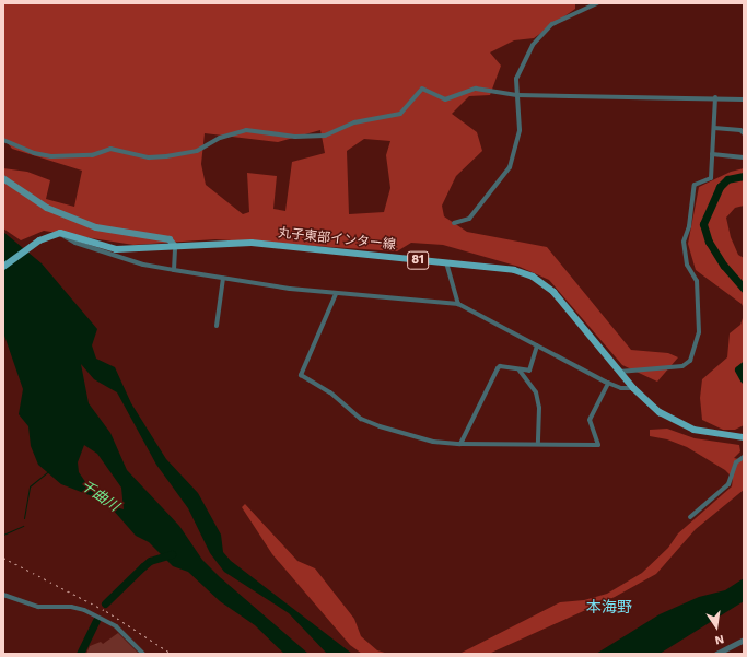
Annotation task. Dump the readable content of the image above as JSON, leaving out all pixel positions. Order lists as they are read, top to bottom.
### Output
{
  "streets": {
    "main road": ["丸子東部インター線", "81"]
  },
  "districts": ["本海野"],
  "water": ["千曲川"],
  "north": "bottom"
}
